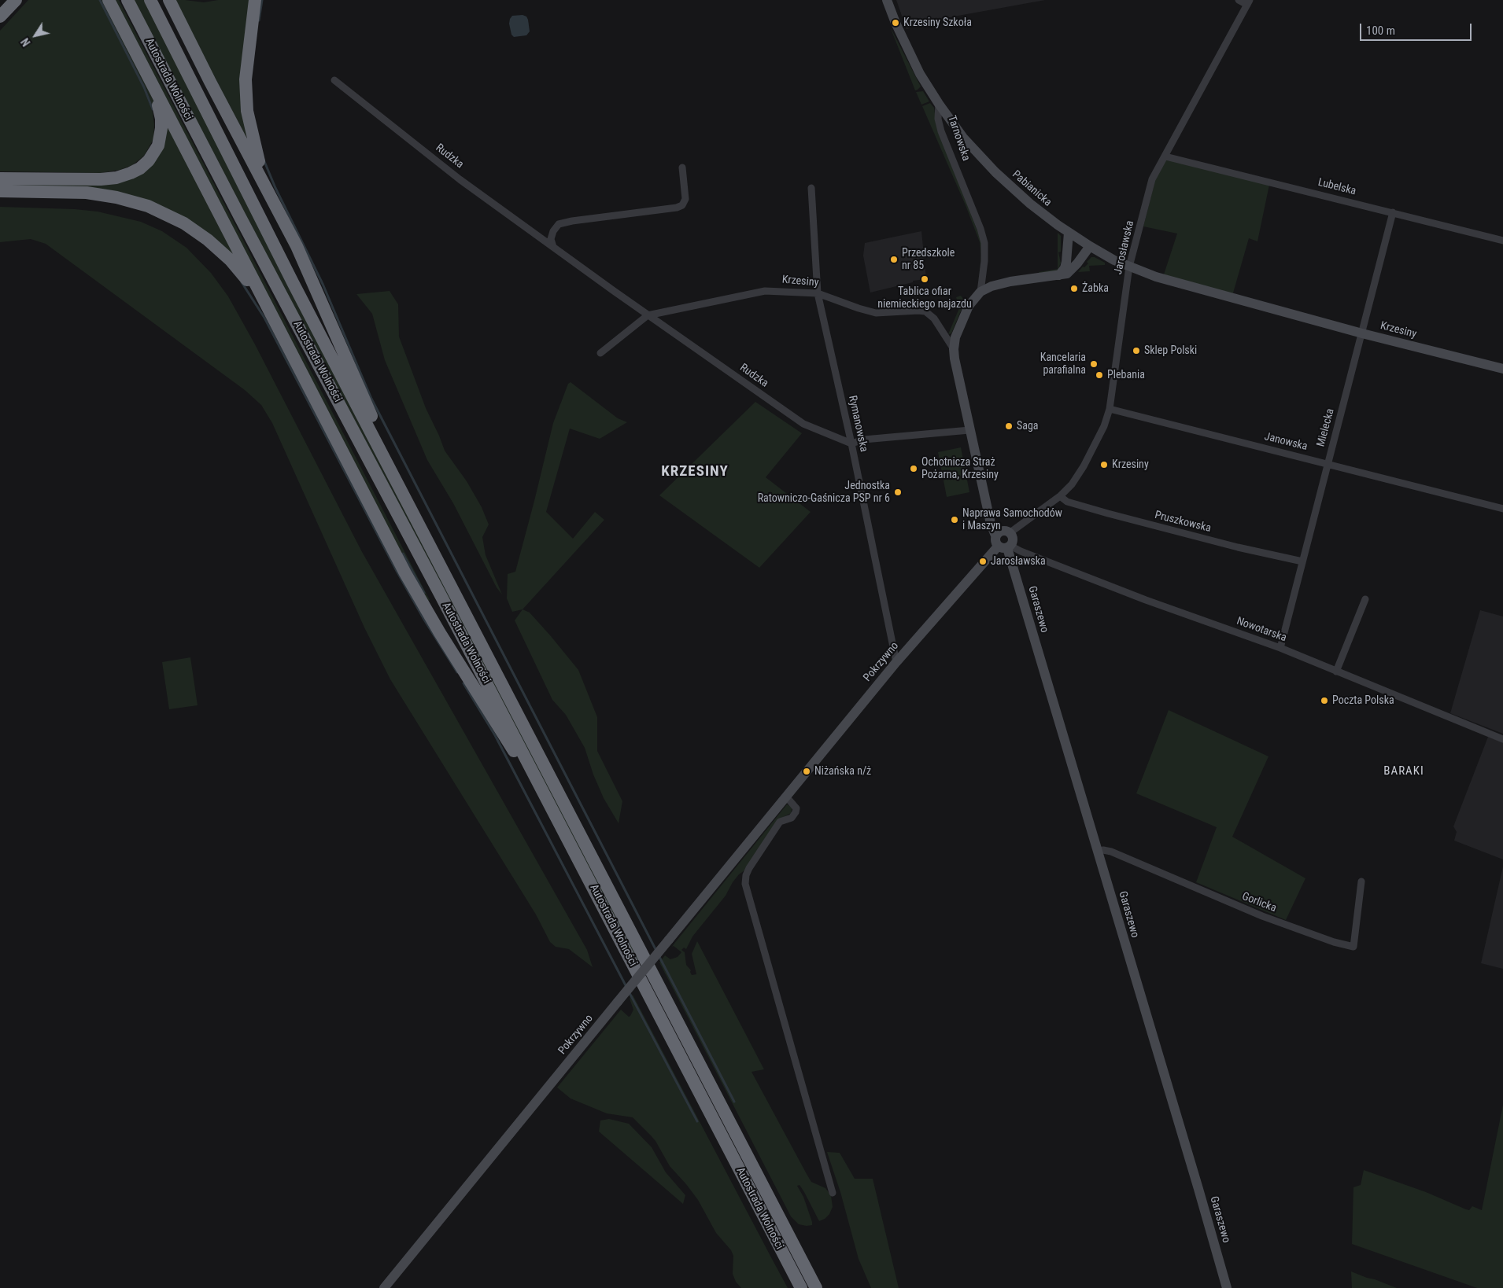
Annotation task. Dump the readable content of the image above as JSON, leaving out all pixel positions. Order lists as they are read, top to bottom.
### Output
{
  "streets": {
    "highway": ["Autostrada Wolności"],
    "street": [
      "Tarnowska",
      "Rudzka",
      "Lubelska",
      "Pabianicka",
      "Jarosławska",
      "Krzesiny",
      "Rymanowska",
      "Mielecka",
      "Janowska",
      "Pruszkowska",
      "Garaszewo",
      "Nowotarska",
      "Pokrzywno",
      "Gorlicka"
    ]
  },
  "crossings": [
    ["Tarnowska", "Pabianicka"],
    ["Rudzka", "Krzesiny"],
    ["Rudzka", "Rymanowska"],
    ["Lubelska", "Jarosławska"],
    ["Lubelska", "Mielecka"],
    ["Pabianicka", "Jarosławska"],
    ["Pabianicka", "Krzesiny"],
    ["Jarosławska", "Krzesiny"],
    ["Jarosławska", "Janowska"],
    ["Jarosławska", "Pruszkowska"],
    ["Jarosławska", "Garaszewo"],
    ["Jarosławska", "Nowotarska"],
    ["Jarosławska", "Pokrzywno"],
    ["Krzesiny", "Rymanowska"],
    ["Krzesiny", "Mielecka"],
    ["Rymanowska", "Pokrzywno"],
    ["Mielecka", "Janowska"],
    ["Mielecka", "Pruszkowska"],
    ["Mielecka", "Nowotarska"],
    ["Garaszewo", "Nowotarska"],
    ["Garaszewo", "Pokrzywno"],
    ["Garaszewo", "Gorlicka"],
    ["Nowotarska", "Pokrzywno"]
  ],
  "districts": ["KRZESINY", "BARAKI"],
  "places": [
    "Krzesiny Szkoła",
    "Przedszkole nr 85",
    "Tablica ofiar niemieckiego najazdu",
    "Żabka",
    "Sklep Polski",
    "Kancelaria parafialna",
    "Plebania",
    "Saga",
    "Krzesiny",
    "Ochotnicza Straż Pożarna, Krzesiny",
    "Jednostka Ratowniczo-Gaśnicza PSP nr 6",
    "Naprawa Samochodów i Maszyn",
    "Jarosławska",
    "Poczta Polska",
    "Niżańska n/ż"
  ],
  "scale_bar": "100 m",
  "north": "bottom left"
}
